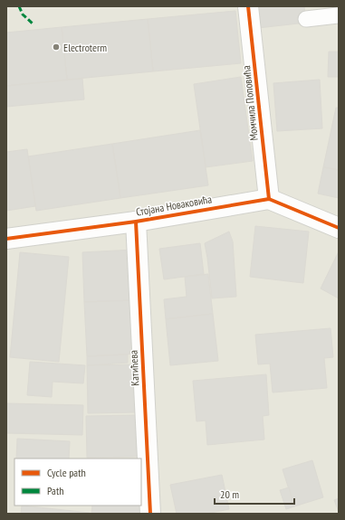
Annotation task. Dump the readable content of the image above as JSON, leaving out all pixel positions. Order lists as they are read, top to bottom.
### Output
{
  "streets": {
    "street": ["Момчила Поповића", "Стојана Новаковића", "Катићева"]
  },
  "crossings": [
    ["Момчила Поповића", "Стојана Новаковића"],
    ["Стојана Новаковића", "Катићева"]
  ],
  "places": ["Electroterm"],
  "legend": ["Cycle path", "Path"],
  "scale_bar": "20 m"
}
